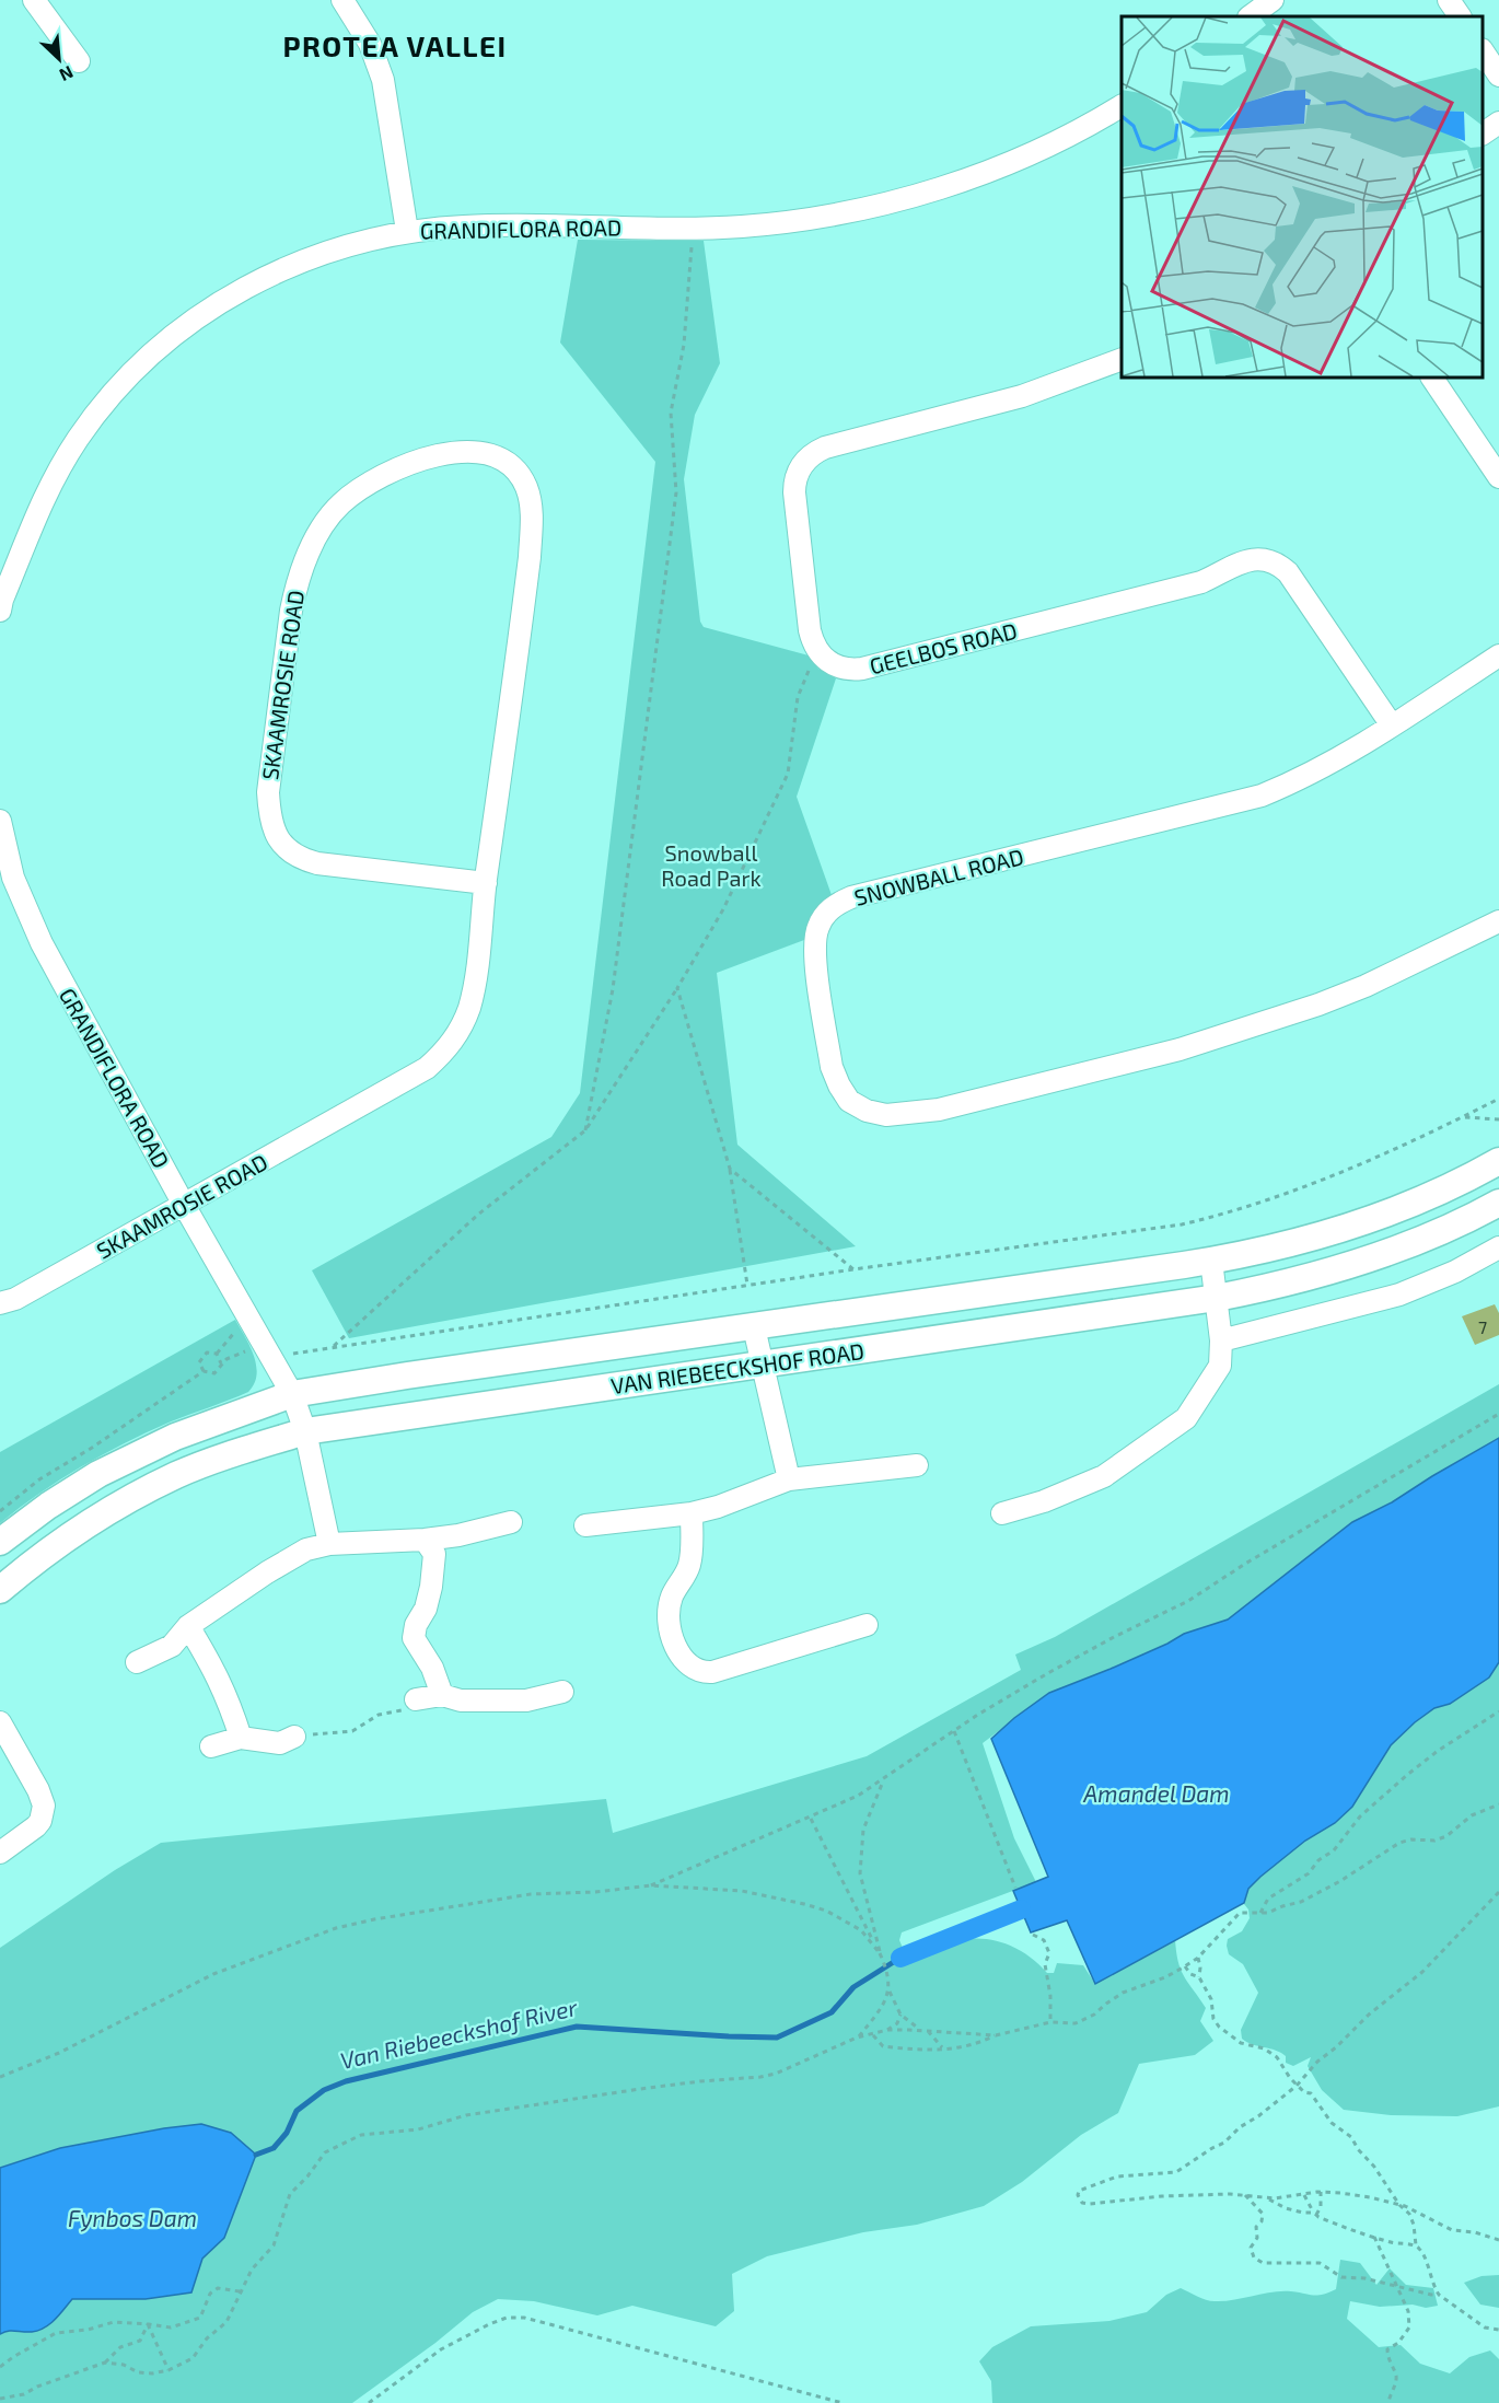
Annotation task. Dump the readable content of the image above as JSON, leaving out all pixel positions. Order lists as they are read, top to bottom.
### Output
{
  "streets": {
    "street": [
      "GRANDIFLORA ROAD",
      "GEELBOS ROAD",
      "SKAAMROSIE ROAD",
      "SNOWBALL ROAD",
      "VAN RIEBEECKSHOF ROAD"
    ]
  },
  "crossings": [
    ["GRANDIFLORA ROAD", "SKAAMROSIE ROAD"],
    ["GRANDIFLORA ROAD", "VAN RIEBEECKSHOF ROAD"],
    ["GEELBOS ROAD", "SNOWBALL ROAD"]
  ],
  "districts": ["PROTEA VALLEI"],
  "water": ["Amandel Dam", "Van Riebeeckshof River", "Fynbos Dam"],
  "parks": ["Snowball Road Park"],
  "house_numbers": ["7"],
  "north": "bottom right"
}
